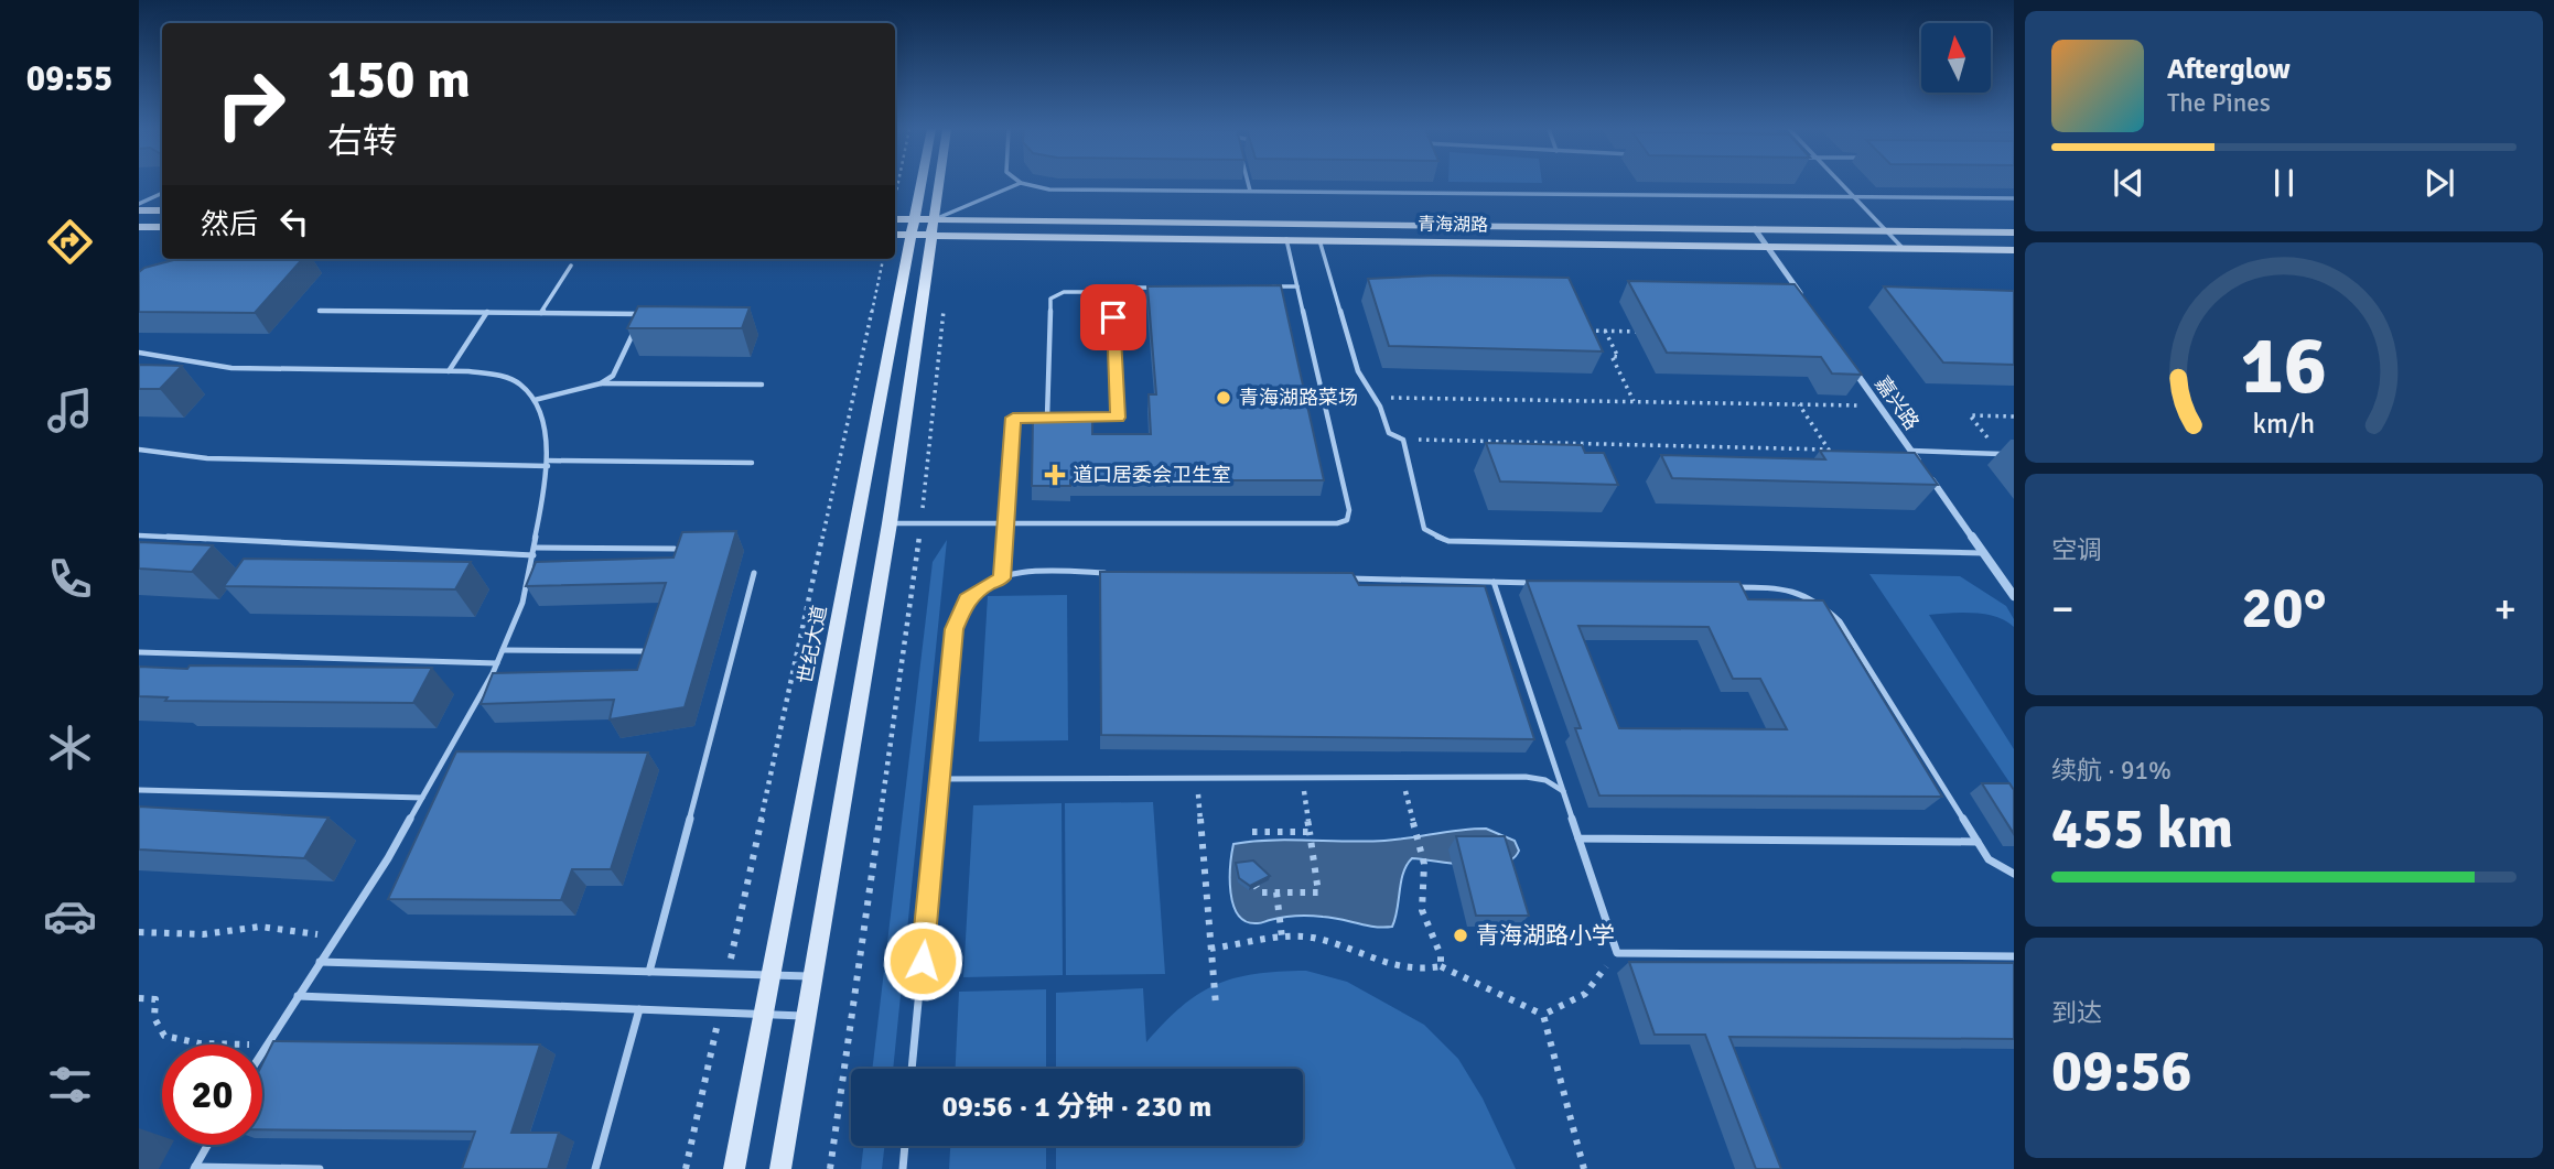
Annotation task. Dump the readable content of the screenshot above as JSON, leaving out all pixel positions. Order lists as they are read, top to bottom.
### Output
{
  "streets": {
    "main road": ["青海湖路", "世纪大道"],
    "street": ["嘉兴路"]
  },
  "crossings": [
    ["青海湖路", "世纪大道"]
  ],
  "places": {
    "other": ["青海湖路菜场", "青海湖路小学"],
    "health": ["道口居委会卫生室"]
  },
  "north": "top",
  "page": {
    "tabs": "09:55",
    "turn": ["150 m", "右转"],
    "song": ["Afterglow", "The Pines"],
    "then": "然后",
    "tile": [
      "空调",
      ["续航 · 91%", "455 km"],
      ["到达", "09:56"]
    ],
    "heat": ["−", "20°", "+"],
    "limit": "20",
    "trip": "09:56 · 1 分钟 · 230 m",
    "gauge": ["16", "km/h"]
  }
}
